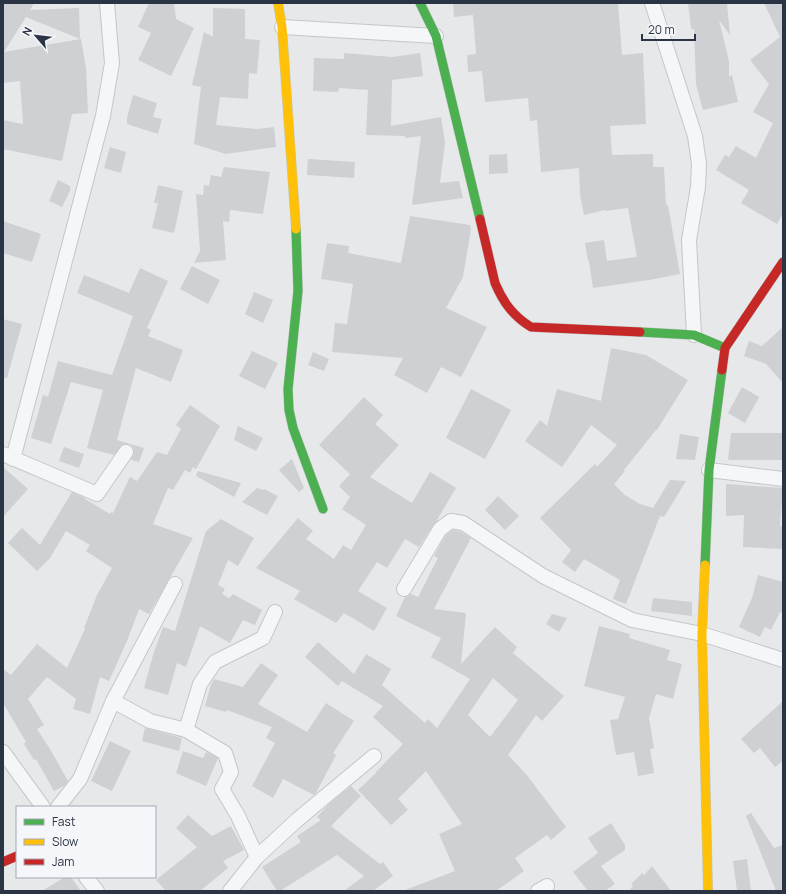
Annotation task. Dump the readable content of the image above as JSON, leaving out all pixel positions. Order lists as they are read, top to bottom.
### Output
{
  "legend": ["Fast", "Slow", "Jam"],
  "scale_bar": "20 m",
  "north": "top left"
}
